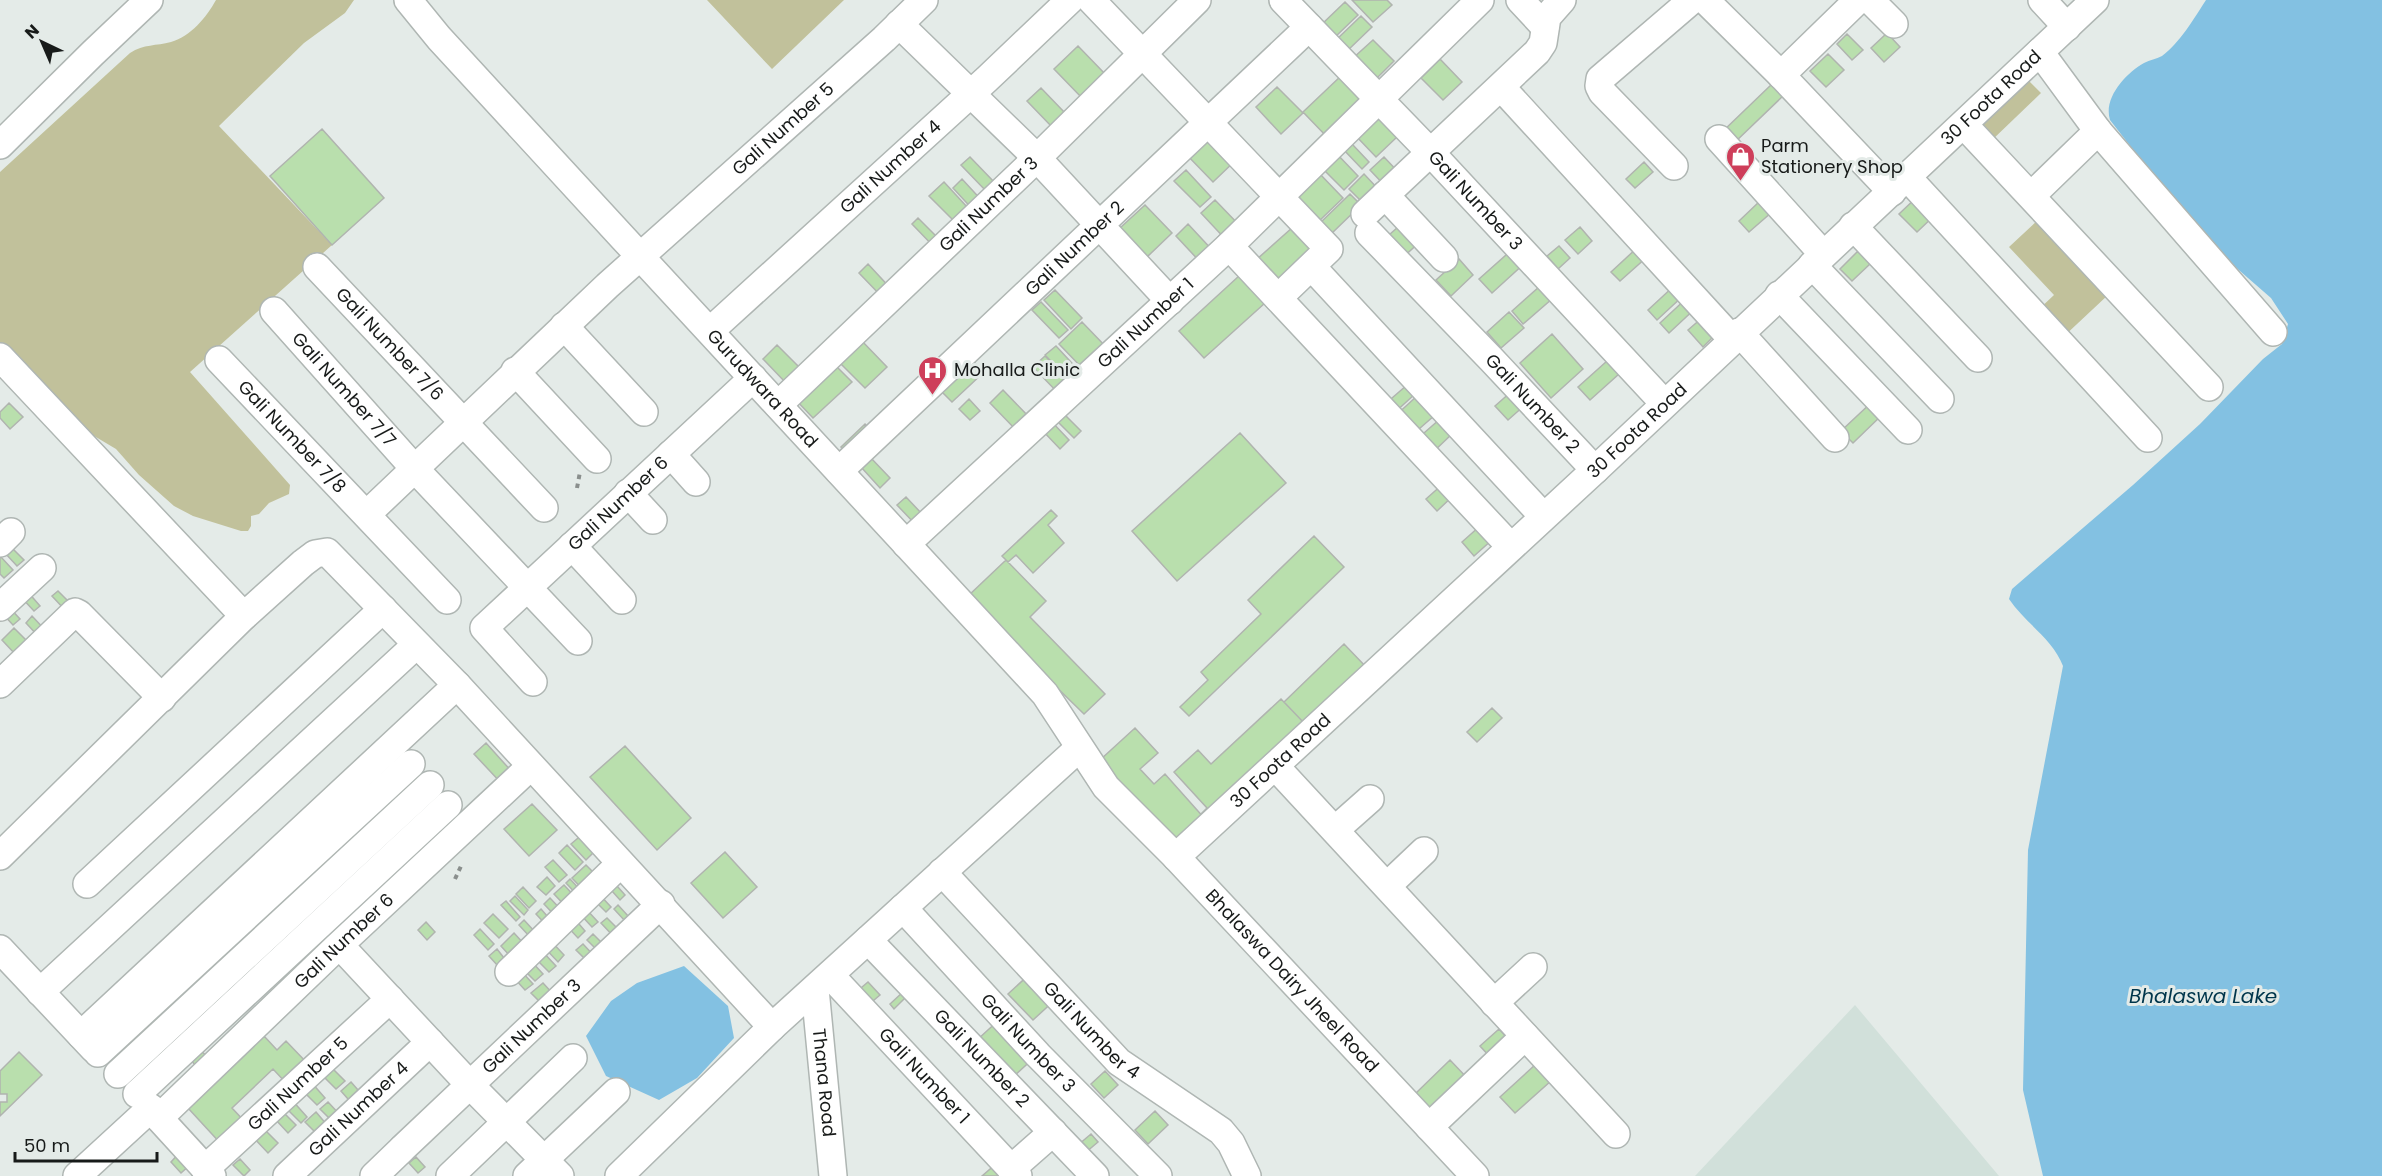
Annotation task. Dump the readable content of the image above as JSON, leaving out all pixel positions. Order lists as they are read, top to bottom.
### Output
{
  "streets": {
    "street": [
      "30 Foota Road",
      "Gali Number 5",
      "Gali Number 4",
      "Gali Number 3",
      "Gali Number 2",
      "Gali Number 1",
      "Gali Number 7/6",
      "Gurudwara Road",
      "Gali Number 7/7",
      "Gali Number 7/8",
      "Gali Number 6",
      "Bhalaswa Dairy Jheel Road",
      "Thana Road"
    ]
  },
  "crossings": [
    ["30 Foota Road", "Gali Number 3"],
    ["30 Foota Road", "Gali Number 2"],
    ["30 Foota Road", "Bhalaswa Dairy Jheel Road"],
    ["Gali Number 5", "Gali Number 7/6"],
    ["Gali Number 5", "Gurudwara Road"],
    ["Gali Number 5", "Gali Number 7/7"],
    ["Gali Number 5", "Gali Number 7/8"],
    ["Gali Number 4", "Gurudwara Road"],
    ["Gali Number 3", "Gali Number 2"],
    ["Gali Number 3", "Gali Number 1"],
    ["Gali Number 3", "Gurudwara Road"],
    ["Gali Number 2", "Gurudwara Road"],
    ["Gali Number 1", "Gurudwara Road"],
    ["Gali Number 1", "Thana Road"],
    ["Gurudwara Road", "Gali Number 6"],
    ["Gurudwara Road", "Bhalaswa Dairy Jheel Road"],
    ["Gali Number 7/7", "Gali Number 6"]
  ],
  "water": ["Bhalaswa Lake"],
  "places": {
    "shop": ["Parm Stationery Shop"],
    "hospital": ["Mohalla Clinic"]
  },
  "scale_bar": "50 m",
  "north": "top left"
}
